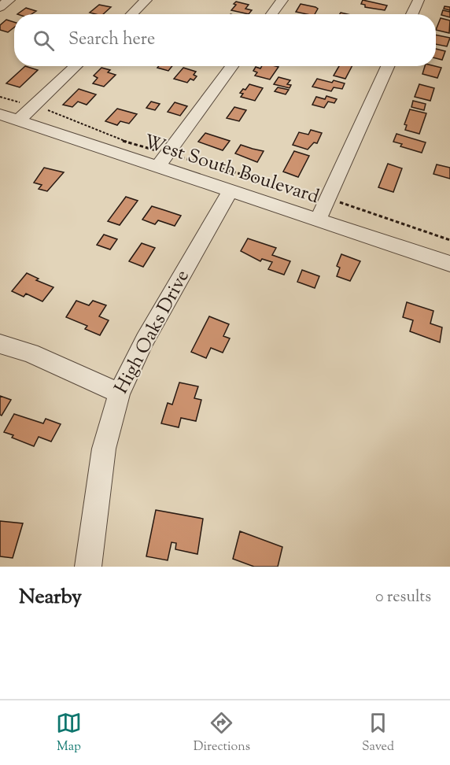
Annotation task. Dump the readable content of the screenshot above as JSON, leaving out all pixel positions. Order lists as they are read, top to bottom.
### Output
{
  "streets": {
    "street": ["West South Boulevard", "High Oaks Drive"]
  },
  "crossings": [
    ["West South Boulevard", "High Oaks Drive"]
  ],
  "page": {
    "search": "Search here",
    "heading": ["Nearby", "0 results"],
    "nav": ["Map", "Directions", "Saved"]
  }
}
